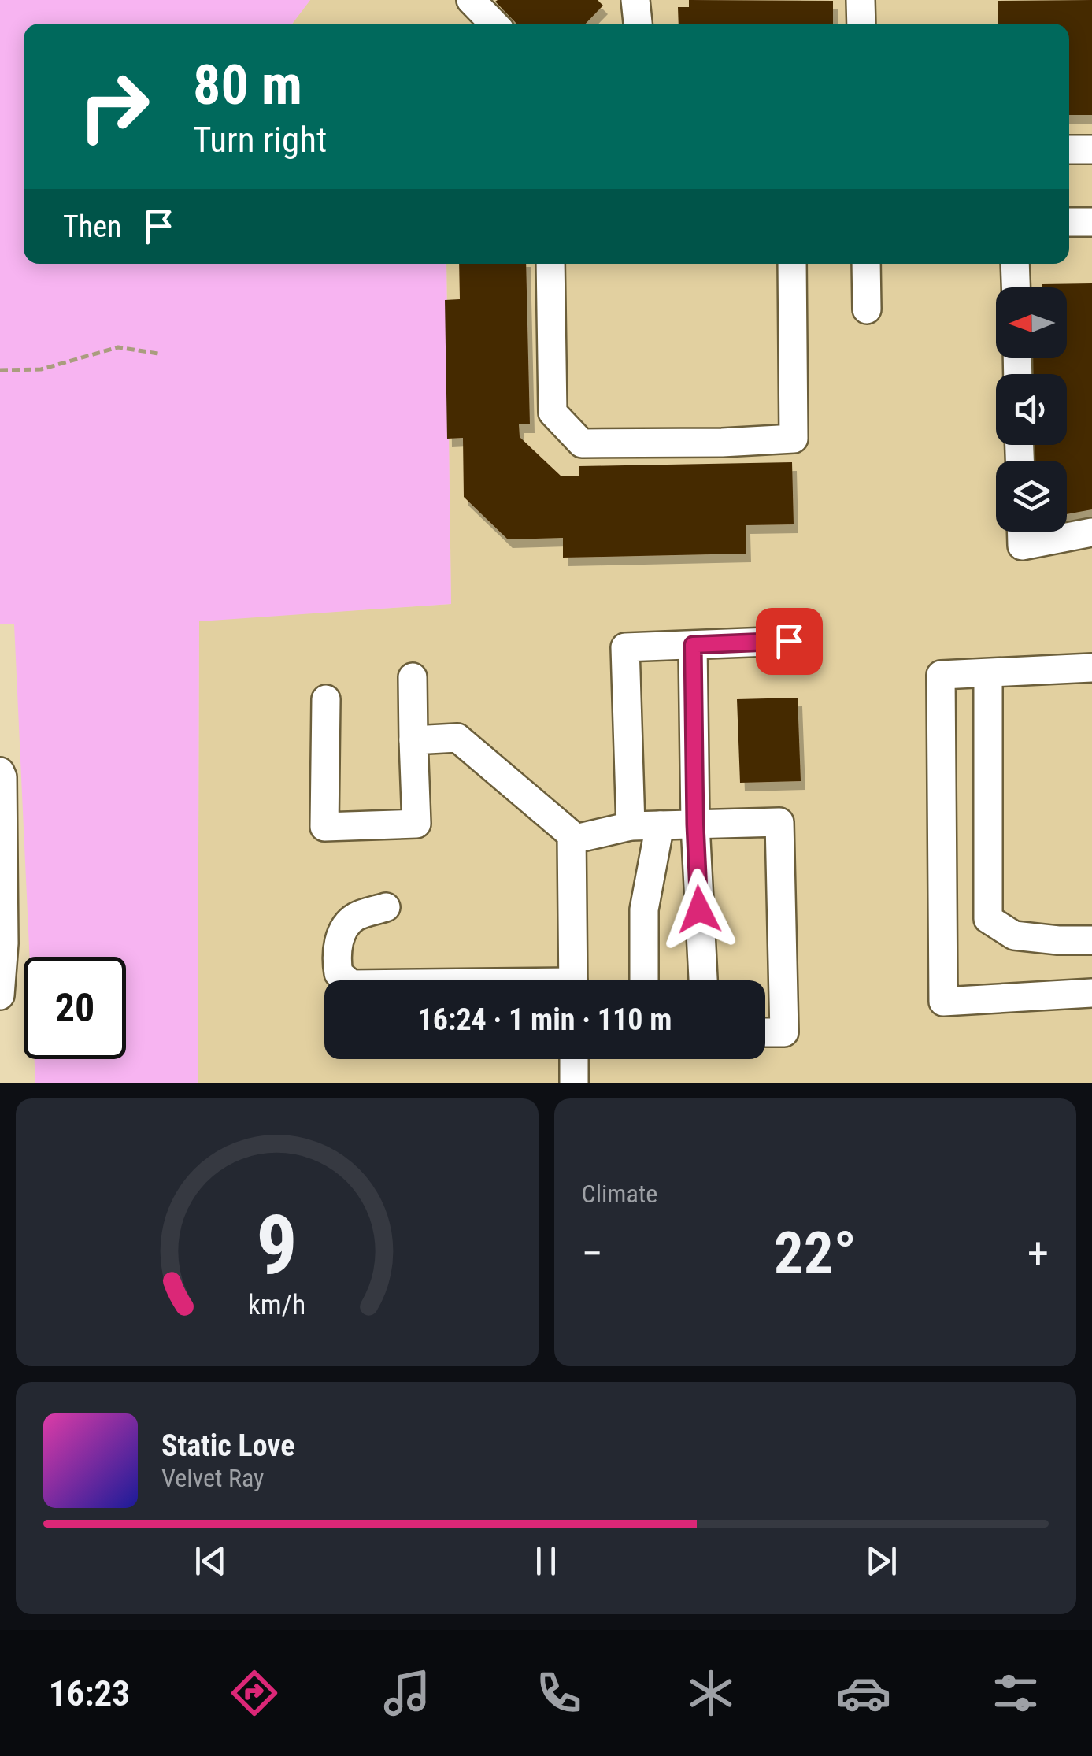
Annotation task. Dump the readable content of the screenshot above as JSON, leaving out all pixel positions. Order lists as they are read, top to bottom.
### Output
{
  "north": "left",
  "page": {
    "turn": ["80 m", "Turn right"],
    "then": "Then",
    "limit": "20",
    "trip": "16:24 · 1 min · 110 m",
    "tile": "Climate",
    "heat": ["−", "22°", "+"],
    "song": ["Static Love", "Velvet Ray"],
    "tabs": "16:23",
    "gauge": ["9", "km/h"]
  }
}
